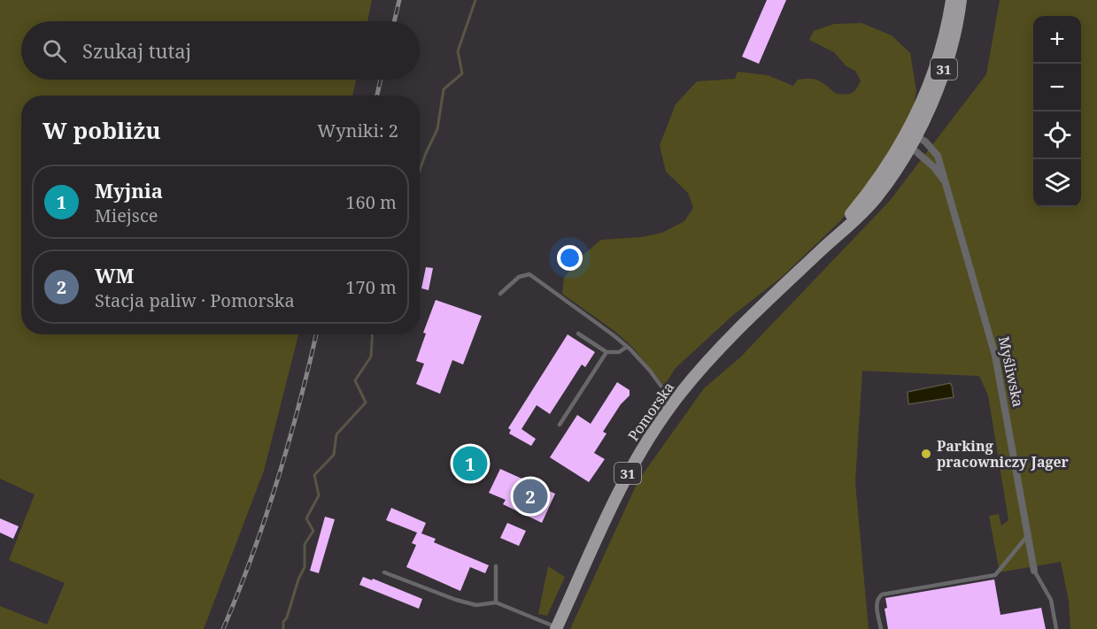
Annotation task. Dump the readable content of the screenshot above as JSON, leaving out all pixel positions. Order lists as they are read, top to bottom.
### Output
{
  "streets": {
    "main road": ["31", "Pomorska"],
    "street": ["Myśliwska"]
  },
  "crossings": [
    ["31", "Myśliwska"],
    ["31", "Pomorska"],
    ["Myśliwska", "Pomorska"]
  ],
  "places": ["Parking pracowniczy Jager"],
  "page": {
    "map_buttons": ["+", "−"],
    "search": "Szukaj tutaj",
    "heading": ["W pobliżu", "Wyniki: 2"],
    "list": [
      {
        "mark": "1",
        "name": "Myjnia",
        "note": "Miejsce",
        "value": "160 m"
      },
      {
        "mark": "2",
        "name": "WM",
        "note": "Stacja paliw · Pomorska",
        "value": "170 m"
      }
    ],
    "pins": ["1", "2"]
  }
}
